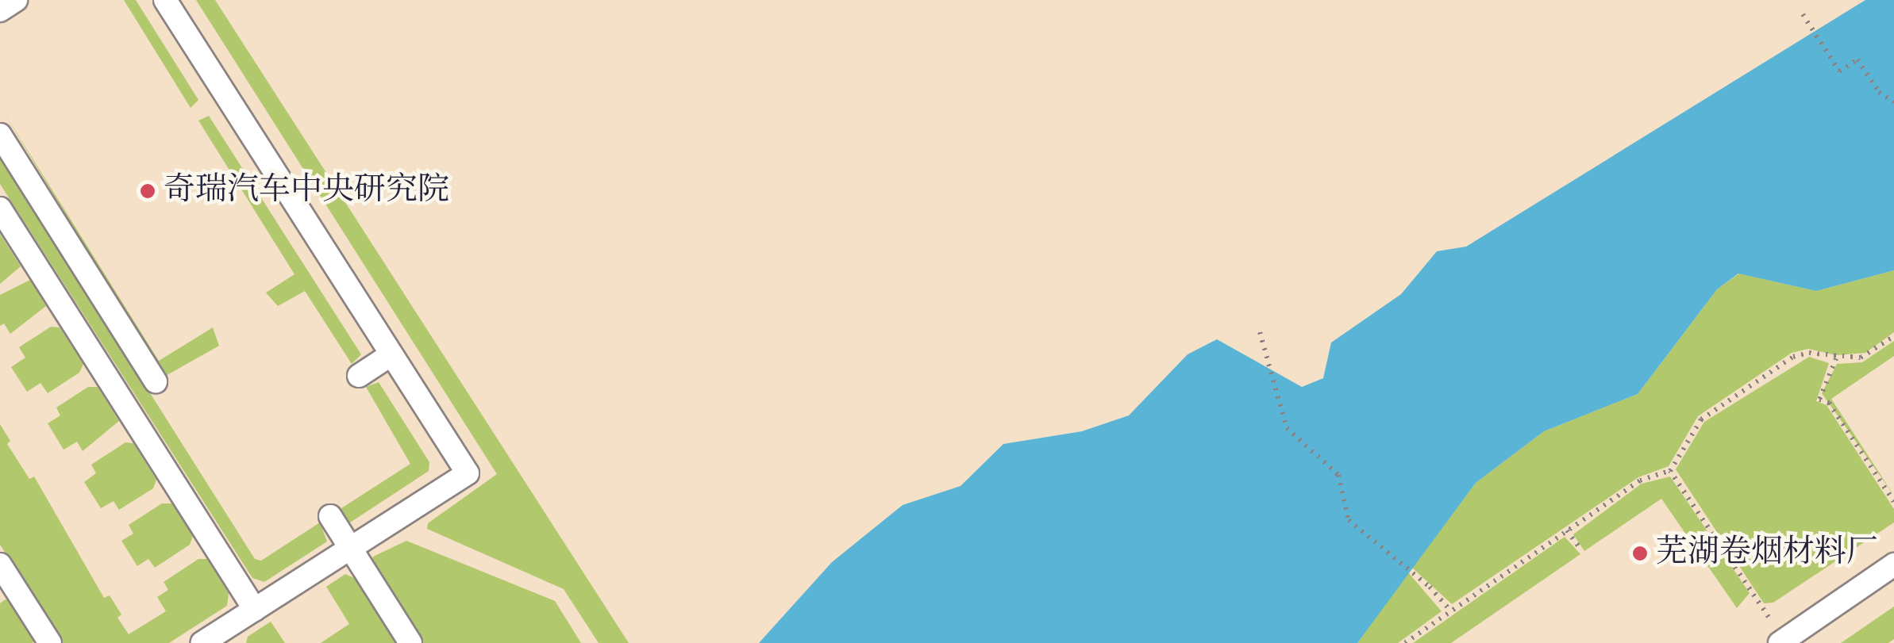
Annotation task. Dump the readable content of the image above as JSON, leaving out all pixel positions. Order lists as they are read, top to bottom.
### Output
{
  "places": ["奇瑞汽车中央研究院", "芜湖卷烟材料厂"]
}
